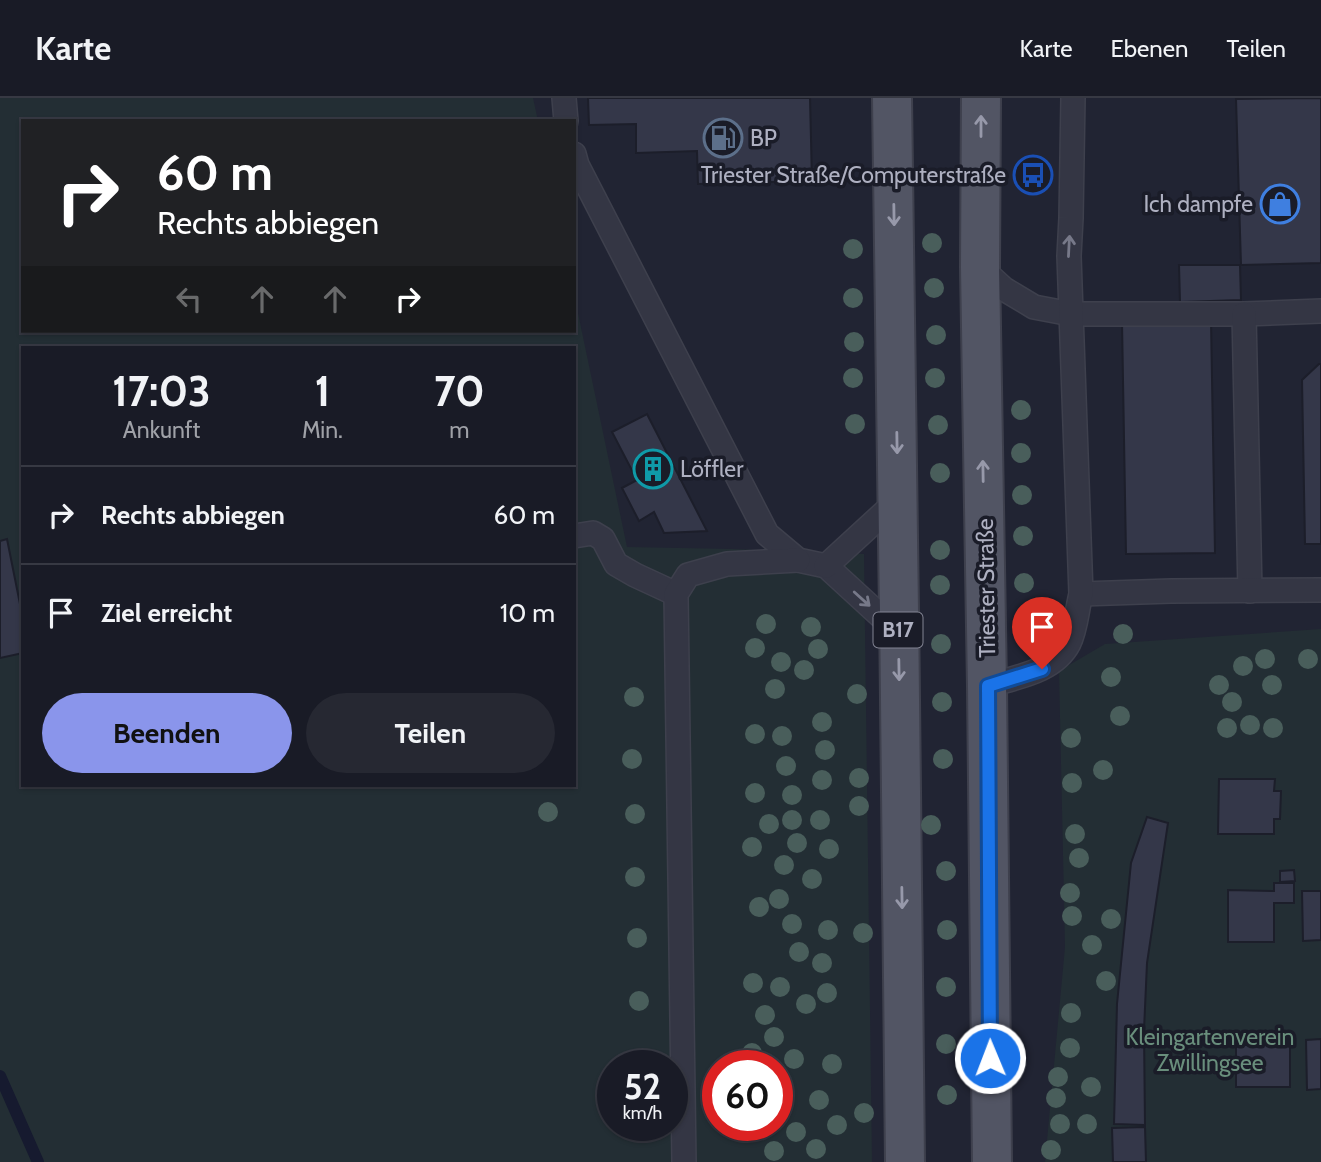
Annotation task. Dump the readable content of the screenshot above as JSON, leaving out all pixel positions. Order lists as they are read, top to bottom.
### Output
{
  "streets": {
    "main road": ["Triester Straße", "B17"]
  },
  "parks": ["Kleingartenverein Zwillingsee"],
  "places": {
    "fuel station": ["BP"],
    "bus stop": ["Triester Straße/Computerstraße"],
    "shop": ["Ich dampfe"],
    "building": ["Löffler"]
  },
  "page": {
    "header": "Karte",
    "nav": ["Karte", "Ebenen", "Teilen"],
    "turn": ["60 m", "Rechts abbiegen"],
    "eta": [
      "17:03",
      "Ankunft",
      "1",
      "Min.",
      "70",
      "m"
    ],
    "list": [
      {
        "name": "Rechts abbiegen",
        "value": "60 m"
      },
      {
        "name": "Ziel erreicht",
        "value": "10 m"
      }
    ],
    "buttons": ["Beenden", "Teilen"],
    "speed": "52 km/h",
    "limit": "60"
  }
}
